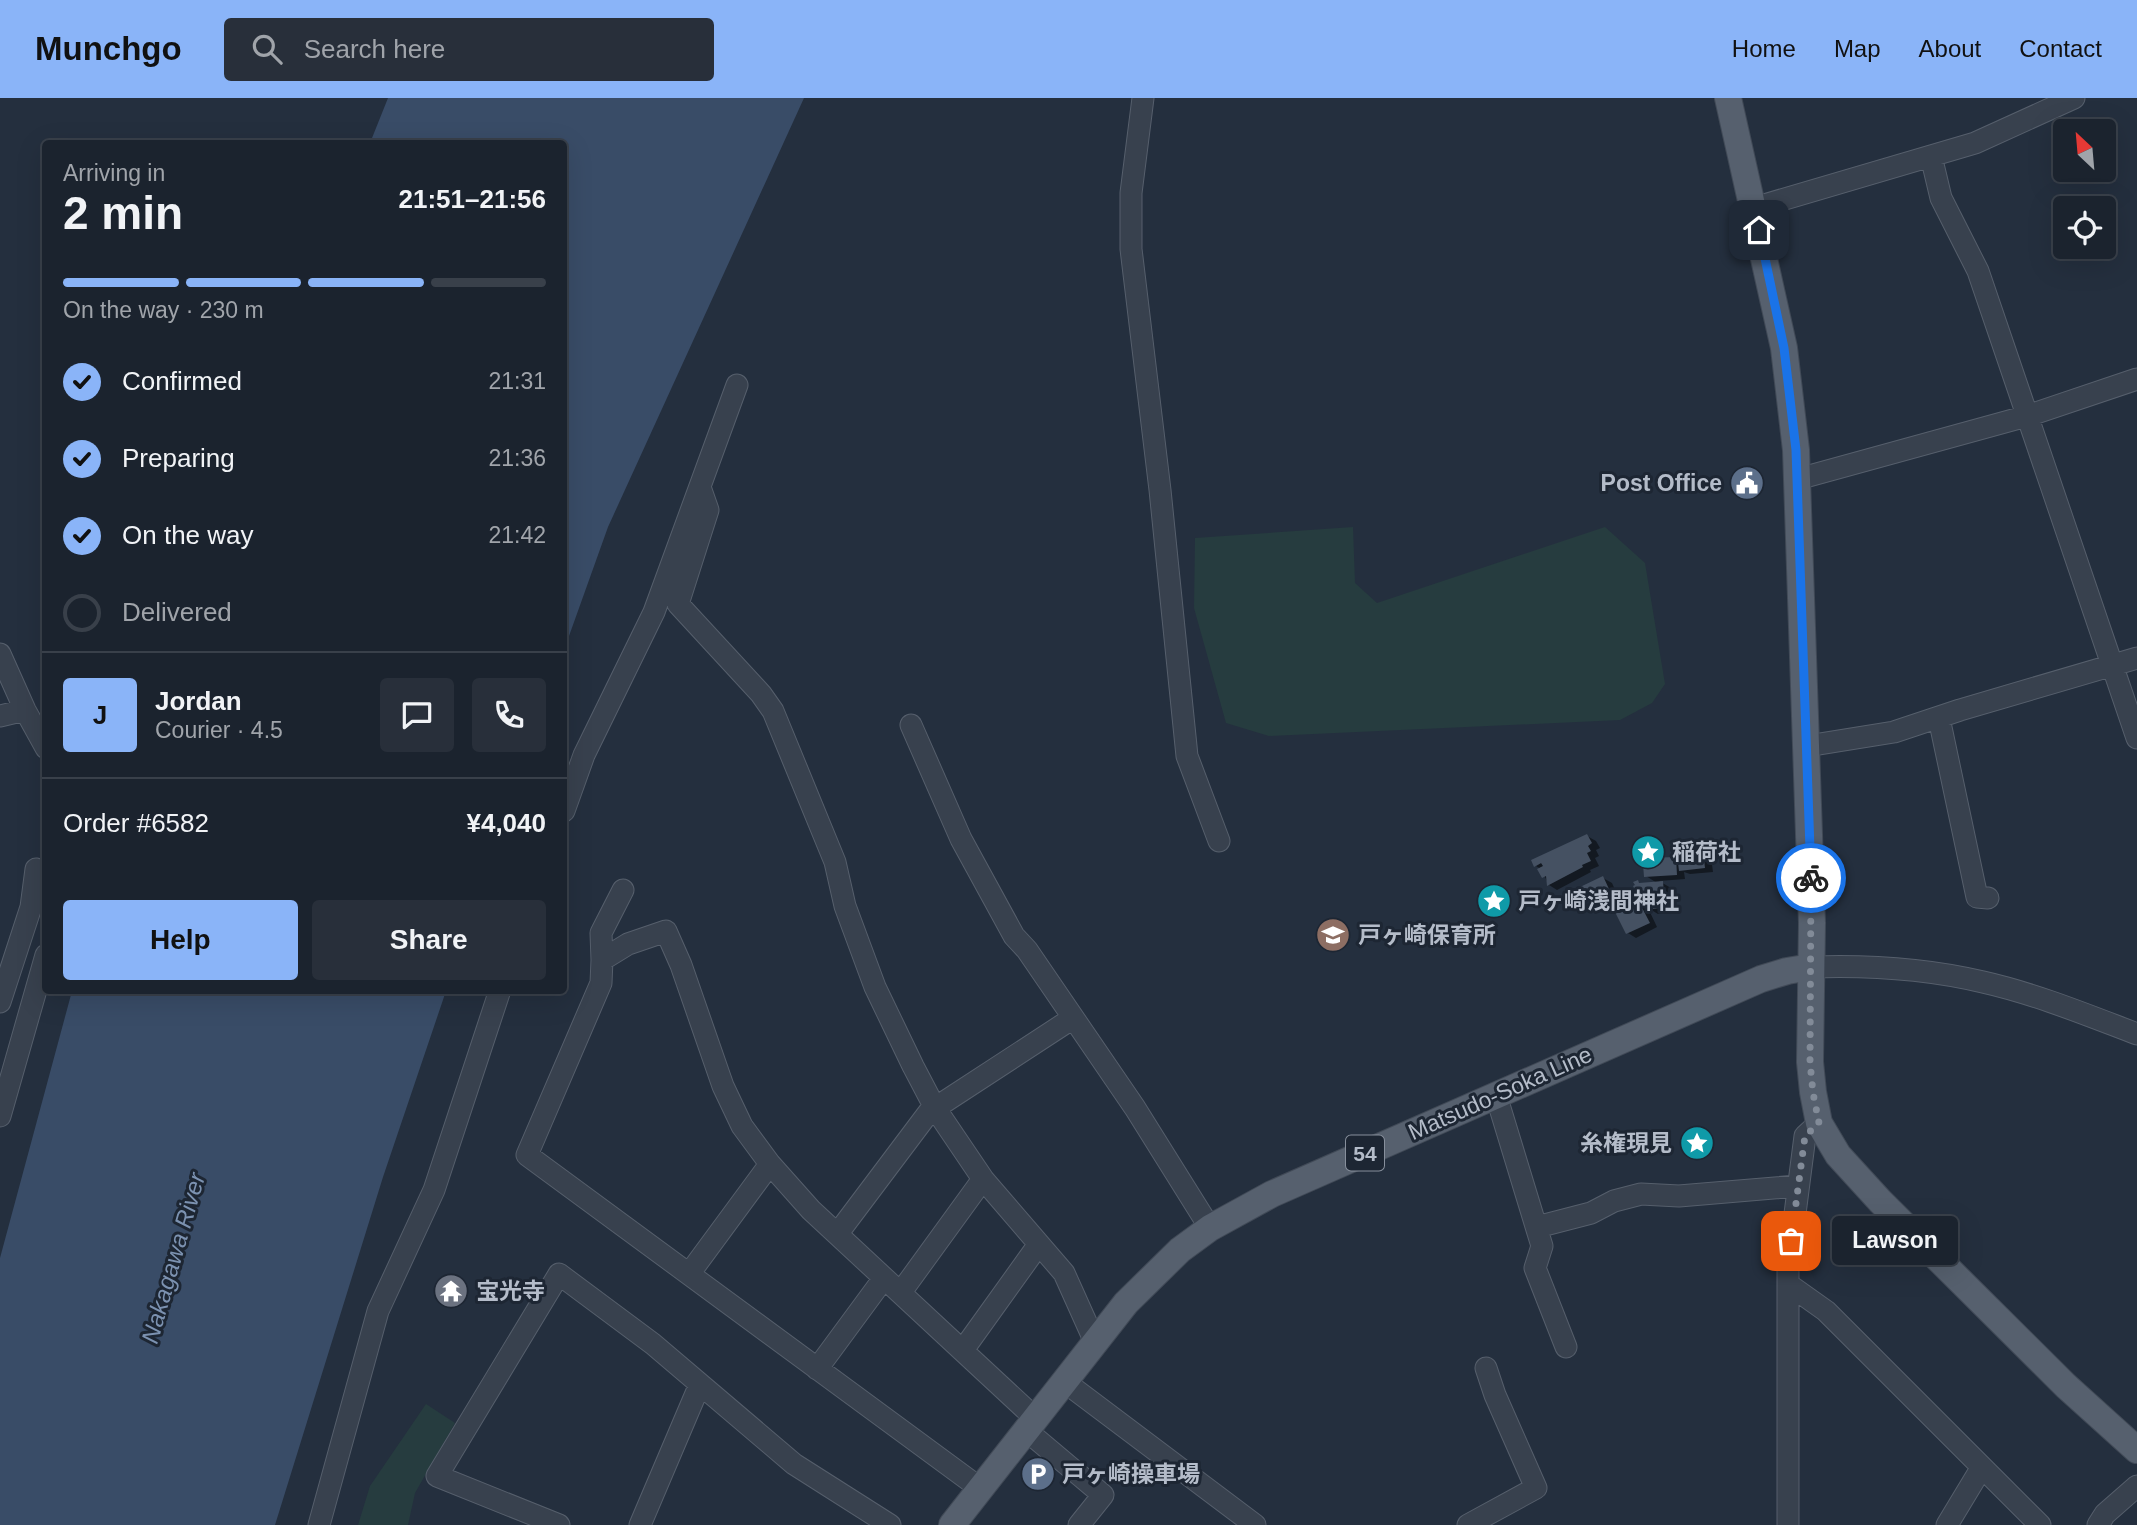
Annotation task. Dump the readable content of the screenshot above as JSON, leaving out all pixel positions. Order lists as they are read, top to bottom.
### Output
{
  "streets": {
    "main road": ["Matsudo-Soka Line", "54"]
  },
  "water": ["Nakagawa River"],
  "places": {
    "public building": ["Post Office"],
    "place": ["稲荷社", "戸ヶ崎浅間神社", "糸権現見"],
    "school or university": ["戸ヶ崎保育所"],
    "other": ["Lawson"],
    "temple": ["宝光寺"],
    "parking": ["戸ヶ崎操車場"]
  },
  "north": "top left",
  "page": {
    "header": "Munchgo",
    "search": "Search here",
    "nav": [
      "Home",
      "Map",
      "About",
      "Contact"
    ],
    "heading": ["2 min", "Arriving in", "21:51–21:56"],
    "panel": [
      "Jordan",
      "Courier · 4.5",
      "Order #6582",
      "¥4,040"
    ],
    "bar": "On the way · 230 m",
    "list": [
      ["Confirmed", "21:31"],
      ["Preparing", "21:36"],
      ["On the way", "21:42"],
      "Delivered"
    ],
    "round": "J",
    "buttons": ["Help", "Share"],
    "bubble": "Lawson"
  }
}
